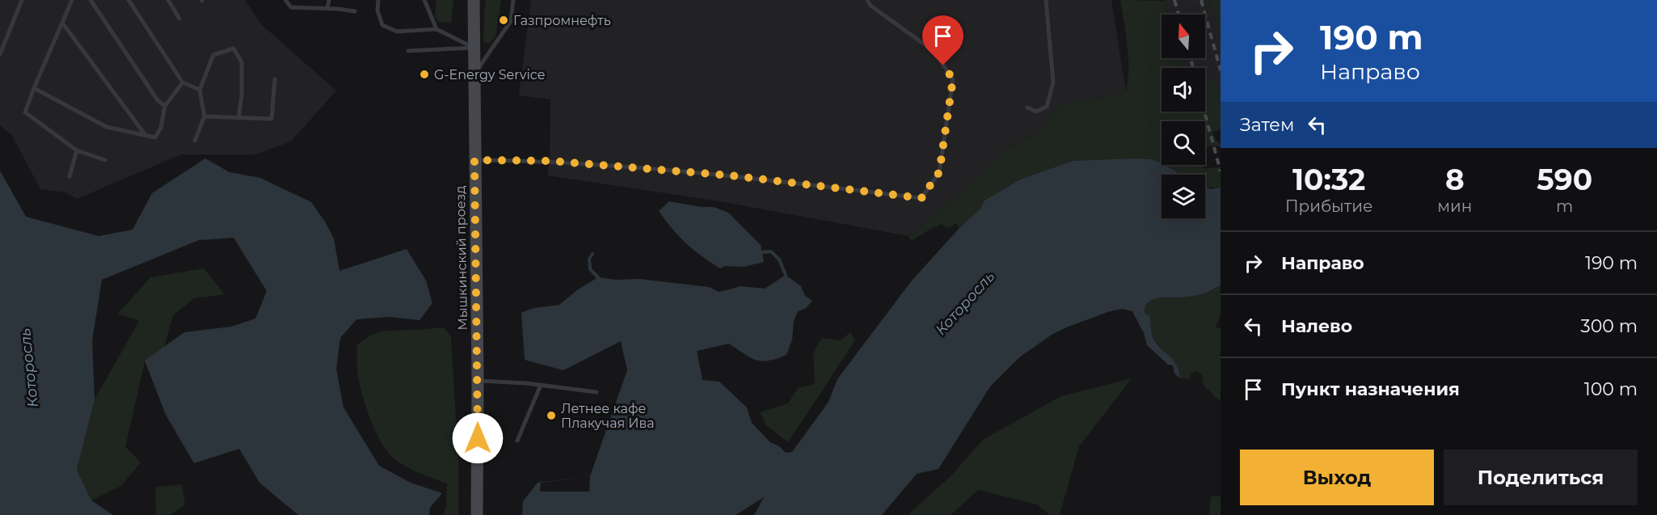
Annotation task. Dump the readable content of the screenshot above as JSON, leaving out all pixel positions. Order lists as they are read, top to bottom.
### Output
{
  "streets": {
    "main road": ["Мышкинский проезд"]
  },
  "water": ["Которосль"],
  "places": ["Газпромнефть", "G-Energy Service", "Летнее кафе Плакучая Ива"],
  "north": "top",
  "page": {
    "turn": ["190 m", "Направо"],
    "then": "Затем",
    "eta": [
      "10:32",
      "Прибытие",
      "8",
      "мин",
      "590",
      "m"
    ],
    "list": [
      {
        "name": "Направо",
        "value": "190 m"
      },
      {
        "name": "Налево",
        "value": "300 m"
      },
      {
        "name": "Пункт назначения",
        "value": "100 m"
      }
    ],
    "buttons": ["Выход", "Поделиться"]
  }
}
